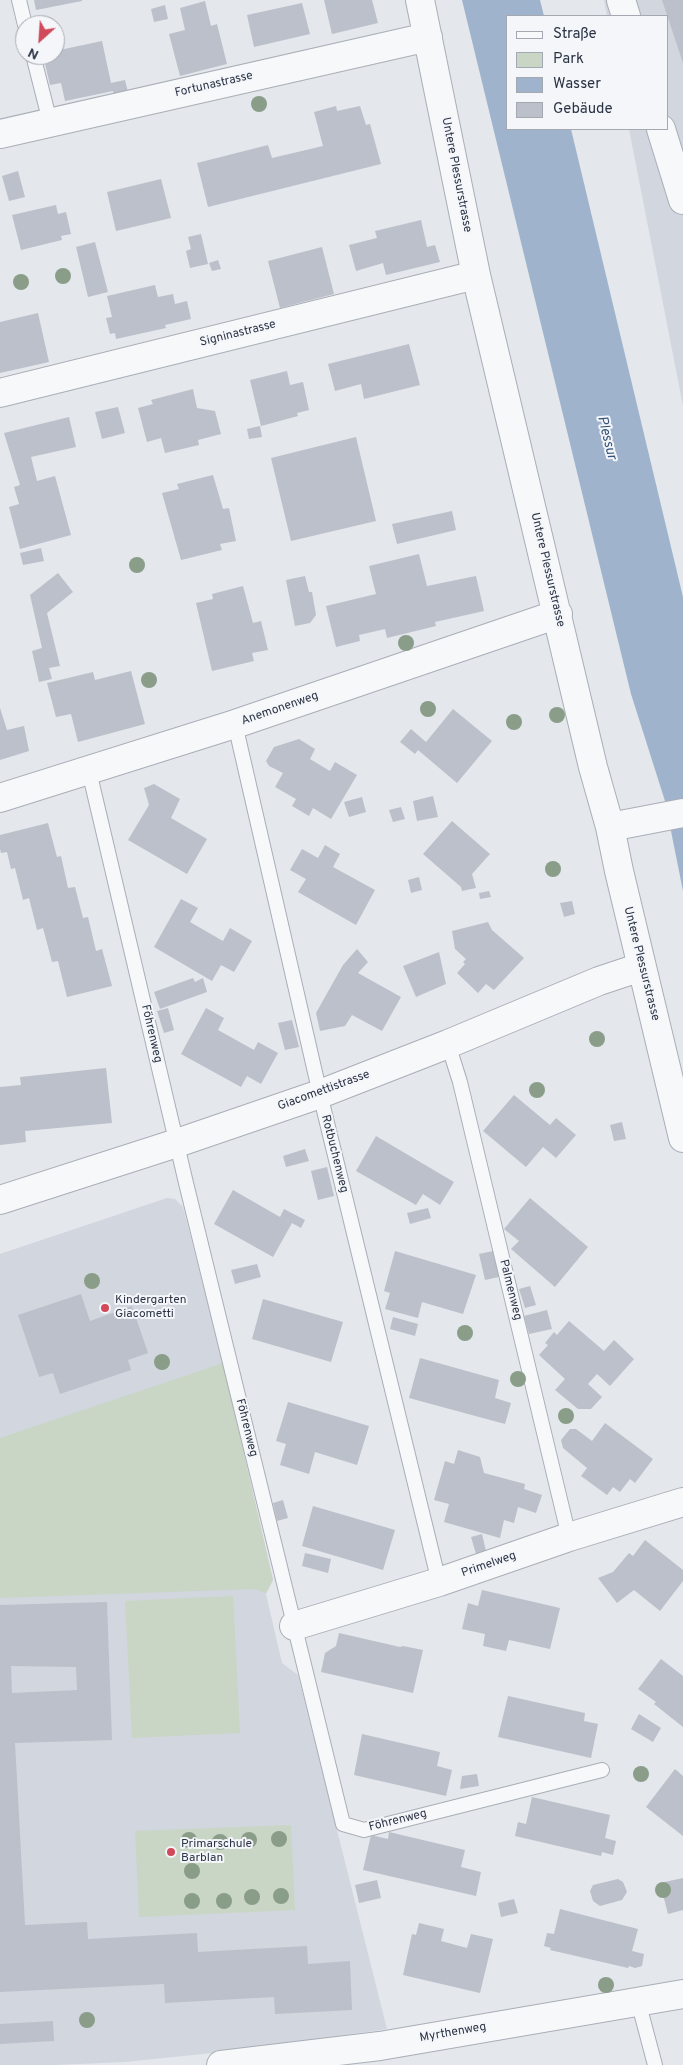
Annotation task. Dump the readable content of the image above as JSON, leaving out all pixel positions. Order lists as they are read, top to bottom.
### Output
{
  "streets": {
    "street": [
      "Fortunastrasse",
      "Untere Plessurstrasse",
      "Signinastrasse",
      "Anemonenweg",
      "Giacomettistrasse",
      "Primelweg",
      "Myrthenweg"
    ],
    "lane": ["Föhrenweg", "Rotbuchenweg", "Palmenweg"]
  },
  "crossings": [
    ["Fortunastrasse", "Untere Plessurstrasse"],
    ["Untere Plessurstrasse", "Signinastrasse"],
    ["Untere Plessurstrasse", "Anemonenweg"],
    ["Untere Plessurstrasse", "Giacomettistrasse"],
    ["Anemonenweg", "Föhrenweg"],
    ["Anemonenweg", "Rotbuchenweg"],
    ["Föhrenweg", "Giacomettistrasse"],
    ["Föhrenweg", "Primelweg"],
    ["Giacomettistrasse", "Rotbuchenweg"],
    ["Giacomettistrasse", "Palmenweg"],
    ["Rotbuchenweg", "Primelweg"],
    ["Palmenweg", "Primelweg"]
  ],
  "water": ["Plessur"],
  "places": ["Kindergarten Giacometti", "Primarschule Barblan"],
  "legend": [
    "Straße",
    "Park",
    "Wasser",
    "Gebäude"
  ],
  "north": "bottom left"
}
